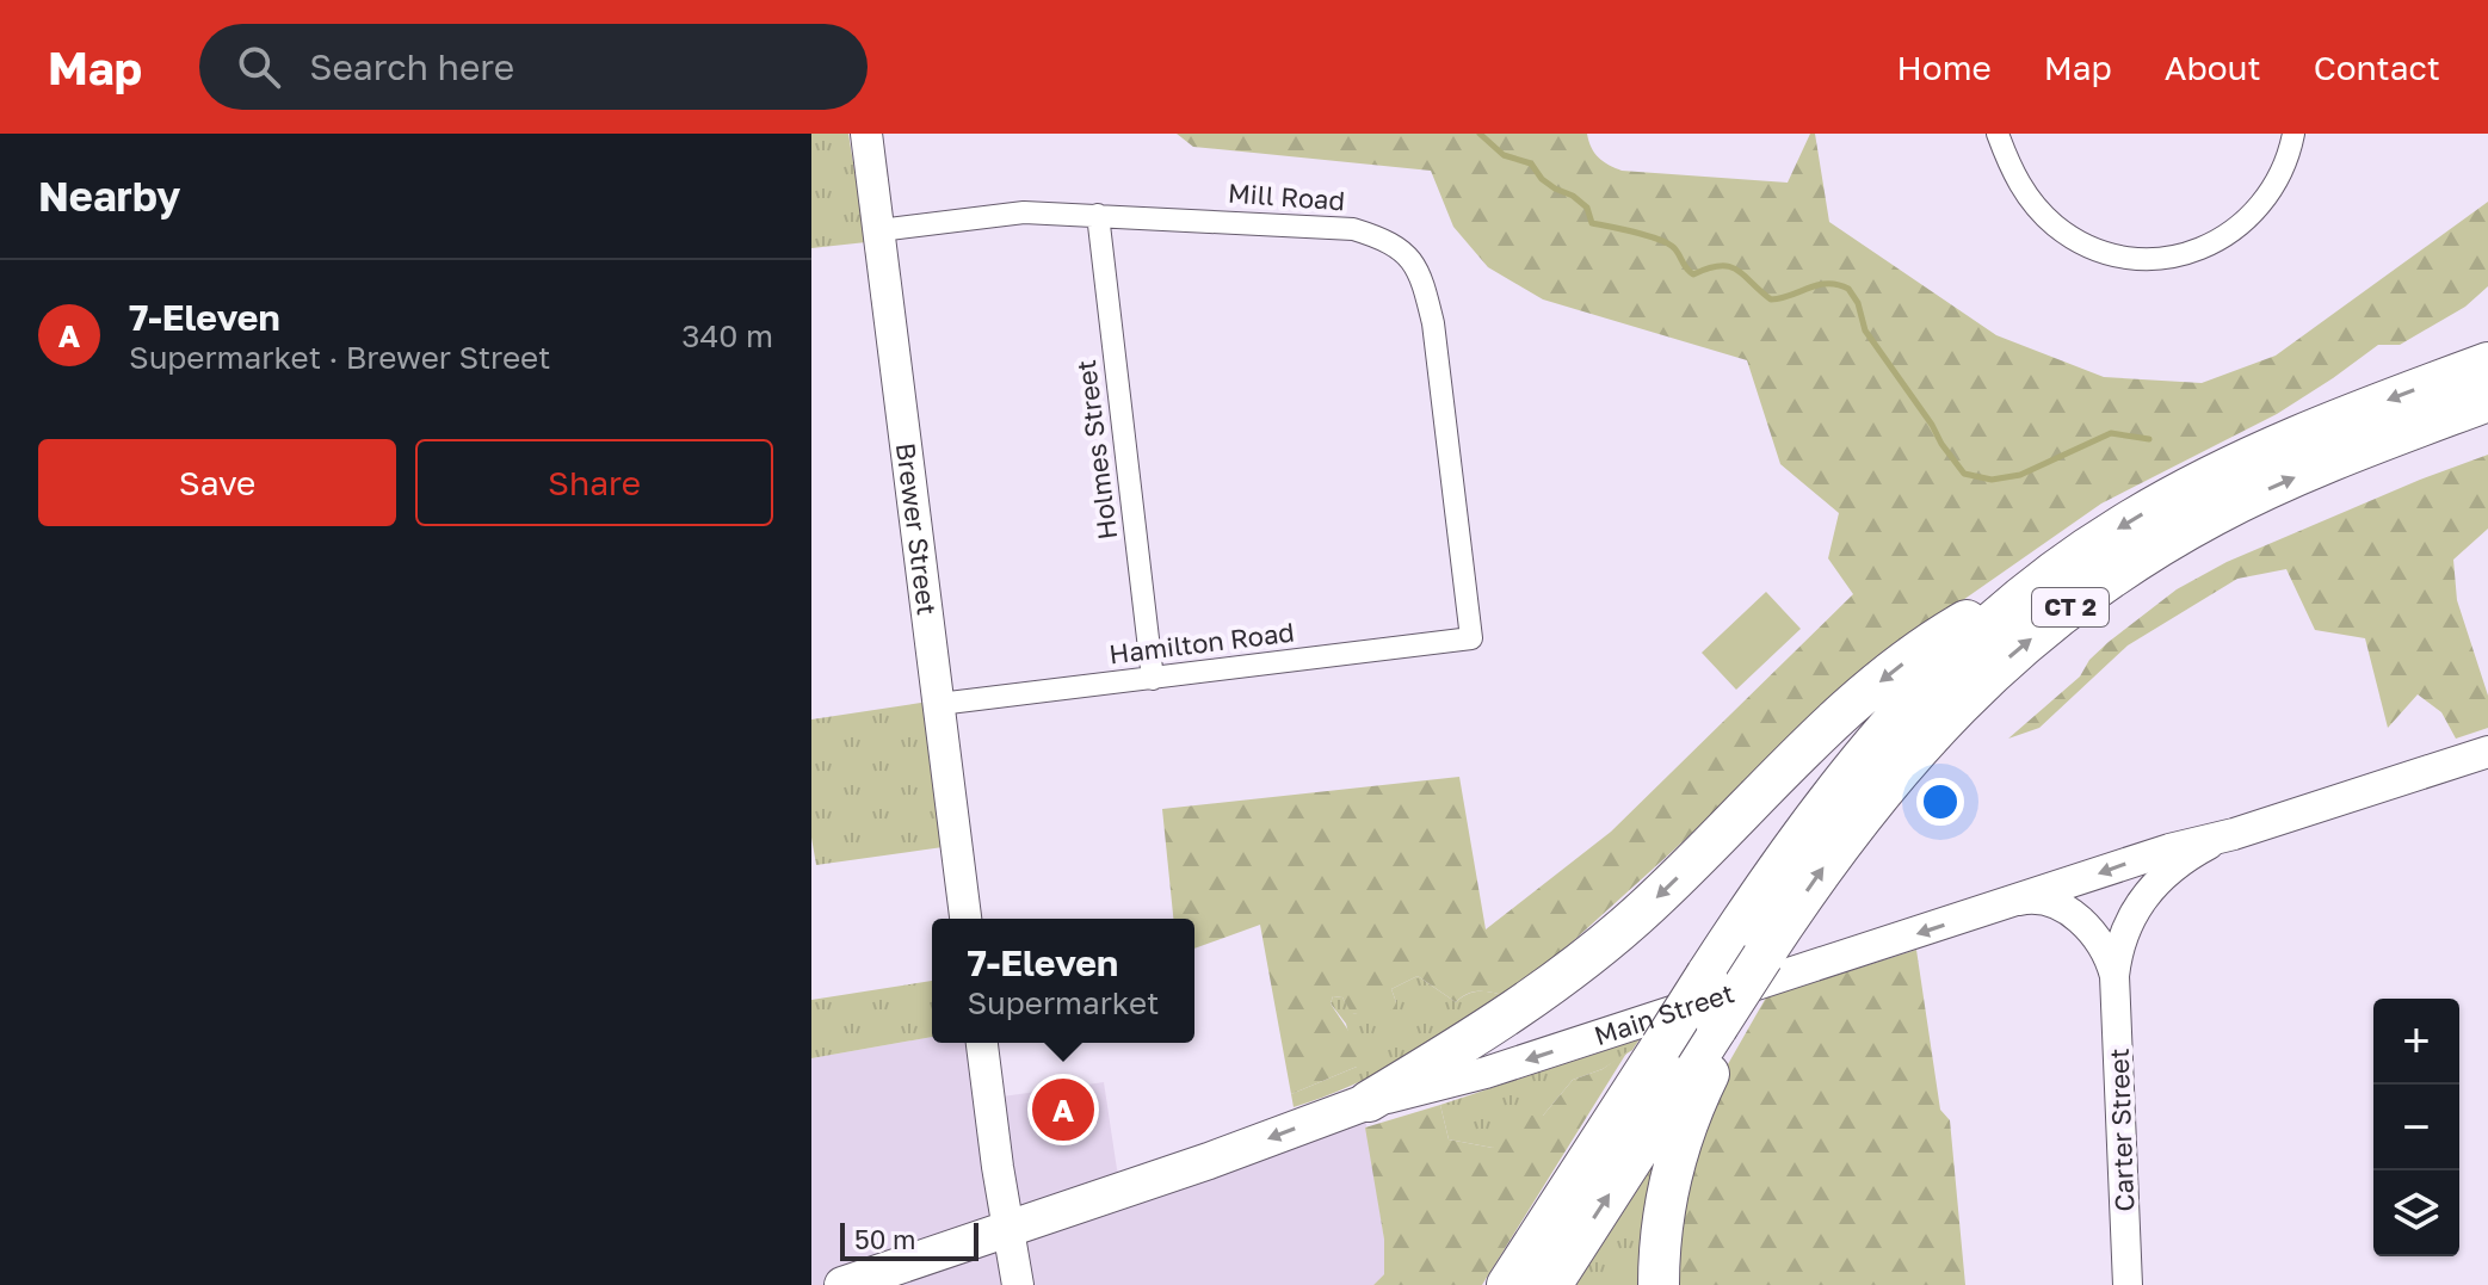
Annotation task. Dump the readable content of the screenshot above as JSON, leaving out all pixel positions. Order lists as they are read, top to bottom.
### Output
{
  "streets": {
    "highway": ["CT 2"],
    "main road": ["Brewer Street", "Main Street"],
    "street": [
      "Mill Road",
      "Holmes Street",
      "Hamilton Road",
      "Carter Street"
    ]
  },
  "crossings": [
    ["Mill Road", "Holmes Street"],
    ["Mill Road", "Brewer Street"],
    ["Mill Road", "Hamilton Road"],
    ["Holmes Street", "Hamilton Road"],
    ["Brewer Street", "Hamilton Road"],
    ["Main Street", "Carter Street"]
  ],
  "one_way": ["Main Street"],
  "scale_bar": "50 m",
  "page": {
    "header": "Map",
    "search": "Search here",
    "nav": [
      "Home",
      "Map",
      "About",
      "Contact"
    ],
    "heading": "Nearby",
    "list": [
      {
        "mark": "A",
        "name": "7-Eleven",
        "note": "Supermarket · Brewer Street",
        "value": "340 m"
      }
    ],
    "buttons": ["Save", "Share"],
    "popup": ["7-Eleven", "Supermarket"],
    "map_buttons": ["+", "−"],
    "pins": "A",
    "scale": "50 m"
  }
}
